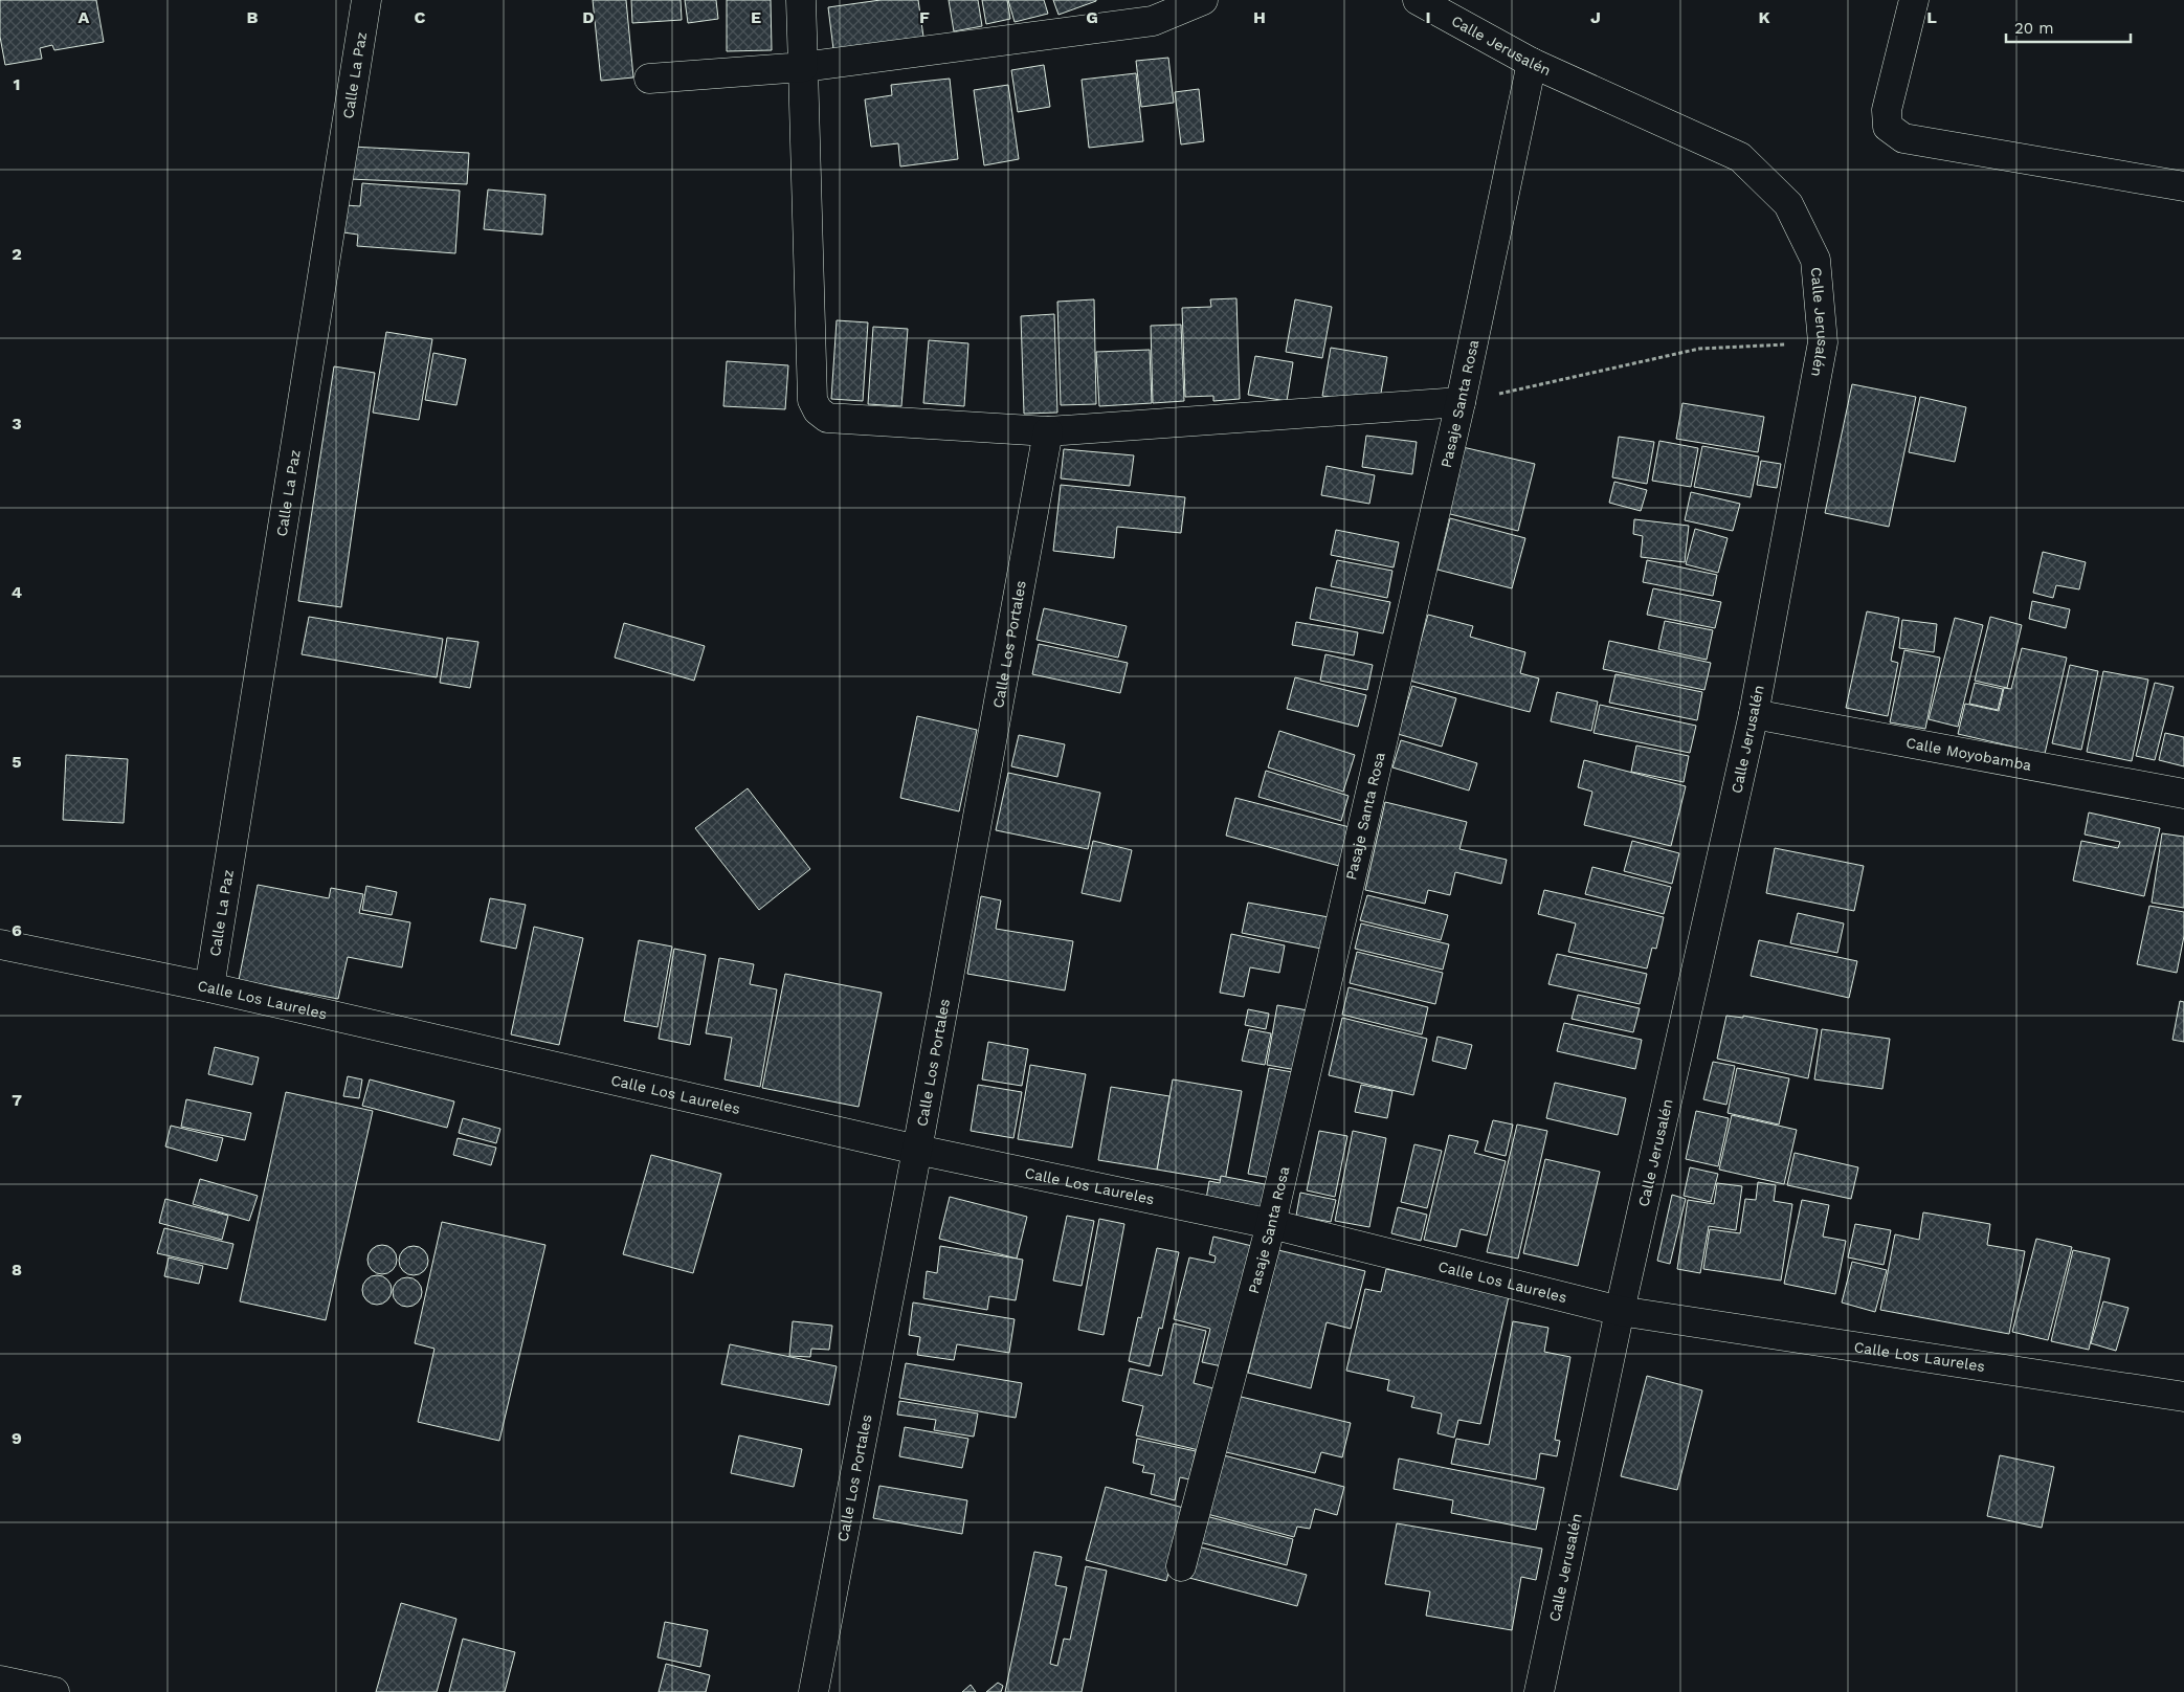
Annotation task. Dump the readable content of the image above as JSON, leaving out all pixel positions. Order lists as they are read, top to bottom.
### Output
{
  "streets": {
    "street": [
      "Calle Jerusalén",
      "Calle La Paz",
      "Pasaje Santa Rosa",
      "Calle Los Portales",
      "Calle Moyobamba",
      "Calle Los Laureles"
    ]
  },
  "crossings": [
    ["Calle Jerusalén", "Pasaje Santa Rosa"],
    ["Calle Jerusalén", "Calle Moyobamba"],
    ["Calle Jerusalén", "Calle Los Laureles"],
    ["Calle La Paz", "Calle Los Laureles"],
    ["Pasaje Santa Rosa", "Calle Los Laureles"],
    ["Calle Los Portales", "Calle Los Laureles"]
  ],
  "scale_bar": "20 m",
  "grid": {
    "columns": [
      "A",
      "B",
      "C",
      "D",
      "E",
      "F",
      "G",
      "H",
      "I",
      "J",
      "K",
      "L"
    ],
    "rows": [
      "1",
      "2",
      "3",
      "4",
      "5",
      "6",
      "7",
      "8",
      "9"
    ]
  }
}
